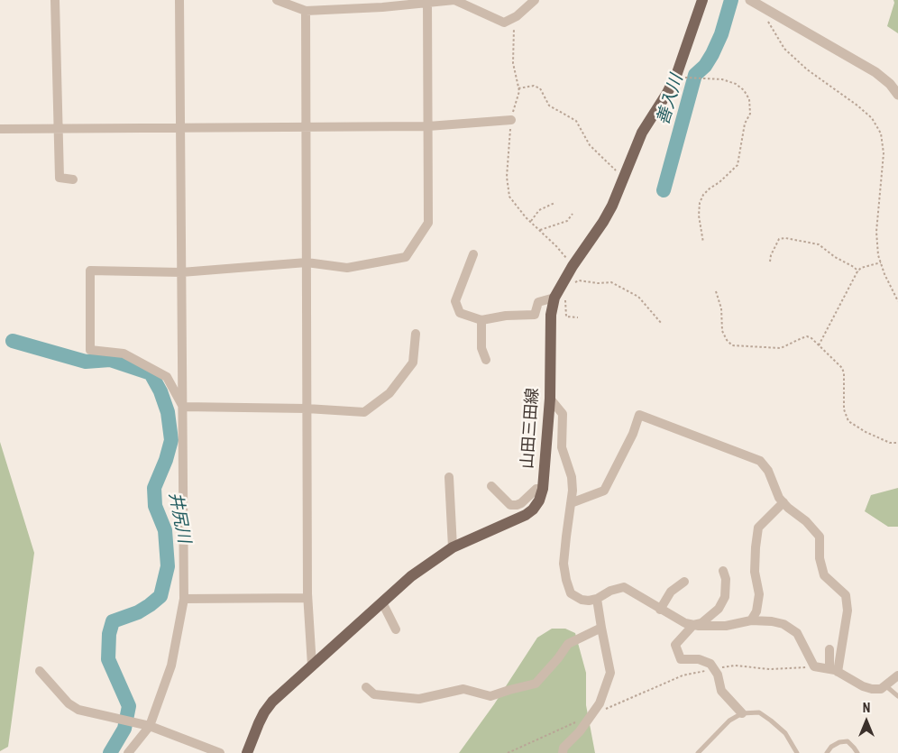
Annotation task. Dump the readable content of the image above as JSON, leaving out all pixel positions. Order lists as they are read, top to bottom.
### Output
{
  "streets": {
    "main road": ["山田三田線"]
  },
  "water": ["善入川", "井尻川"],
  "north": "top"
}
